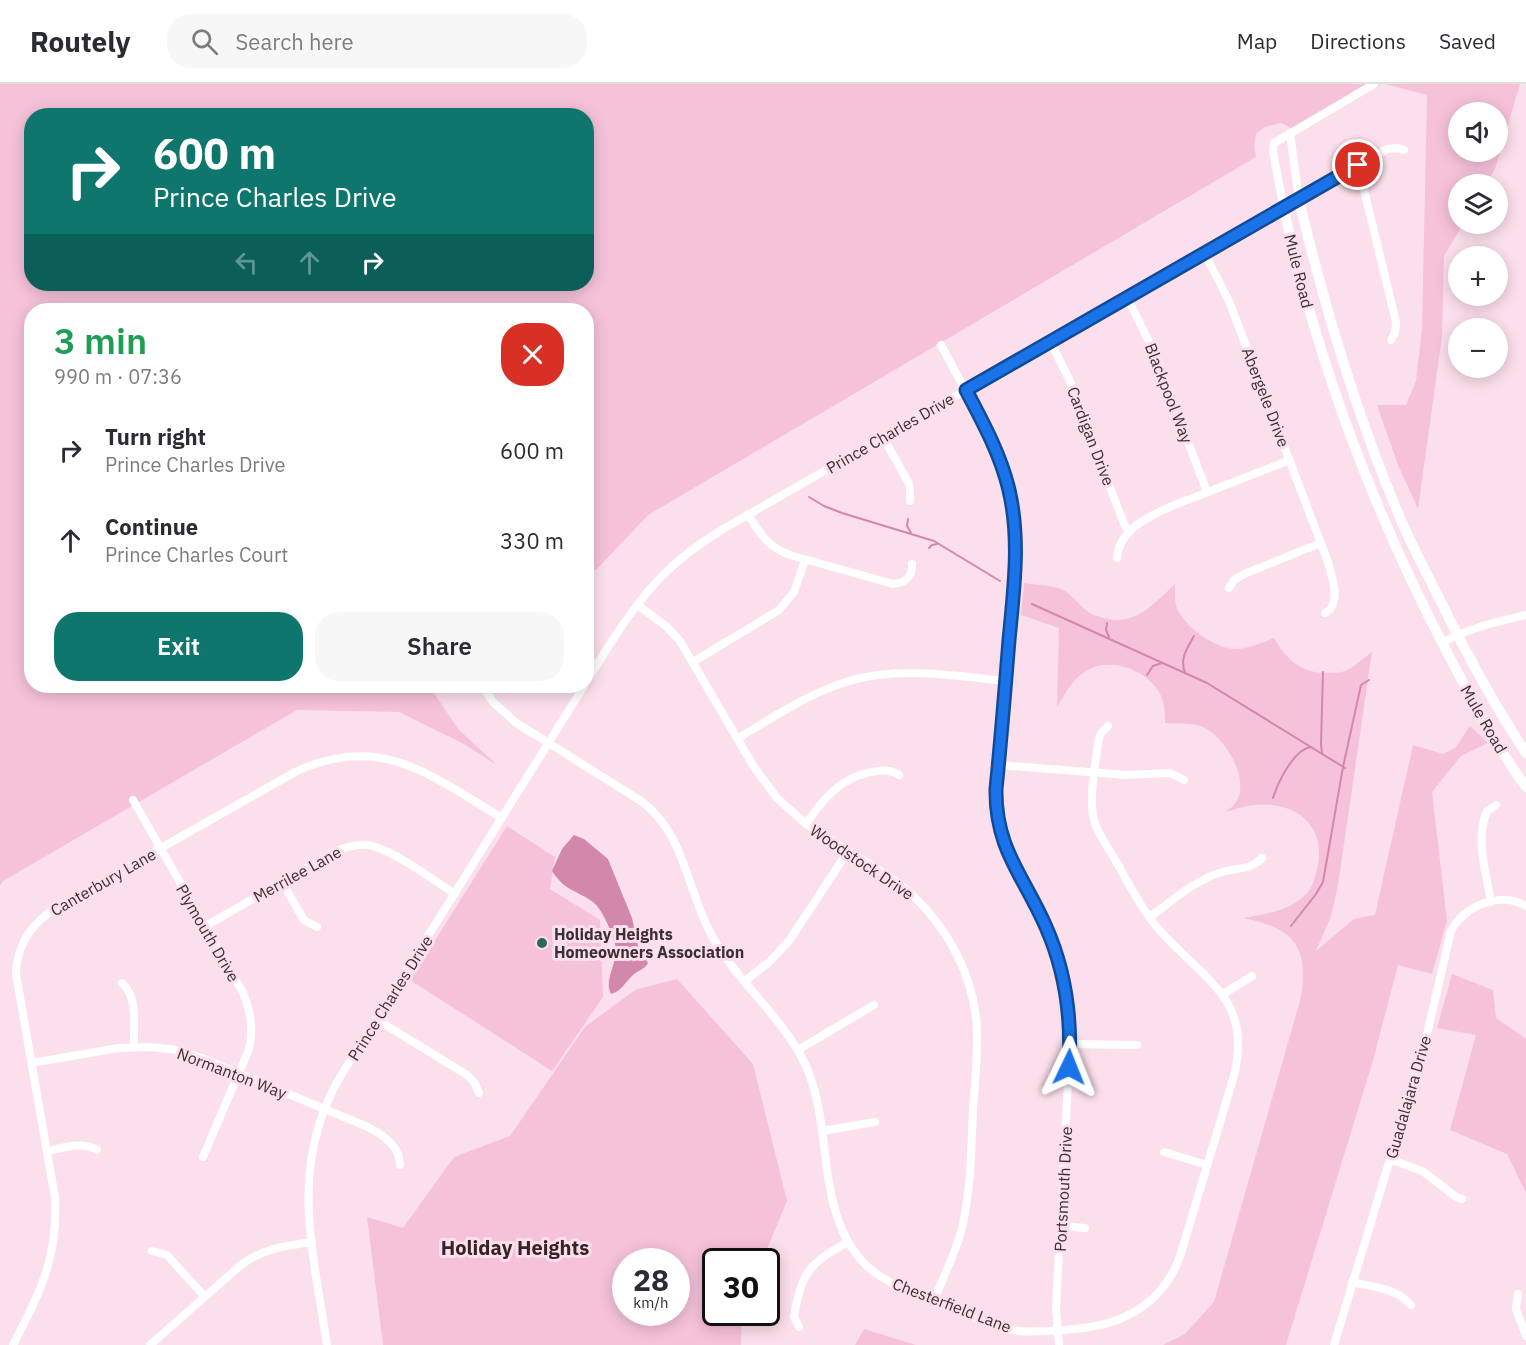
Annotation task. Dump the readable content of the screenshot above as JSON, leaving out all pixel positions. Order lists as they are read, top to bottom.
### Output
{
  "streets": {
    "main road": ["Mule Road"],
    "street": [
      "Blackpool Way",
      "Abergele Drive",
      "Prince Charles Drive",
      "Cardigan Drive",
      "Woodstock Drive",
      "Merrilee Lane",
      "Canterbury Lane",
      "Plymouth Drive",
      "Normanton Way",
      "Guadalajara Drive",
      "Portsmouth Drive",
      "Chesterfield Lane"
    ]
  },
  "crossings": [
    ["Mule Road", "Prince Charles Drive"],
    ["Blackpool Way", "Prince Charles Drive"],
    ["Abergele Drive", "Prince Charles Drive"],
    ["Prince Charles Drive", "Cardigan Drive"],
    ["Prince Charles Drive", "Woodstock Drive"],
    ["Prince Charles Drive", "Merrilee Lane"],
    ["Prince Charles Drive", "Canterbury Lane"],
    ["Prince Charles Drive", "Normanton Way"],
    ["Prince Charles Drive", "Portsmouth Drive"],
    ["Prince Charles Drive", "Chesterfield Lane"],
    ["Woodstock Drive", "Chesterfield Lane"],
    ["Merrilee Lane", "Plymouth Drive"],
    ["Canterbury Lane", "Plymouth Drive"],
    ["Canterbury Lane", "Normanton Way"],
    ["Plymouth Drive", "Normanton Way"],
    ["Portsmouth Drive", "Chesterfield Lane"]
  ],
  "districts": ["Holiday Heights"],
  "places": ["Holiday Heights Homeowners Association"],
  "page": {
    "header": "Routely",
    "search": "Search here",
    "nav": ["Map", "Directions", "Saved"],
    "map_buttons": ["+", "−"],
    "turn": ["600 m", "Prince Charles Drive"],
    "heading": ["3 min", "990 m · 07:36"],
    "list": [
      {
        "name": "Turn right",
        "note": "Prince Charles Drive",
        "value": "600 m"
      },
      {
        "name": "Continue",
        "note": "Prince Charles Court",
        "value": "330 m"
      }
    ],
    "buttons": ["Exit", "Share"],
    "speed": "28 km/h",
    "limit": "30"
  }
}
